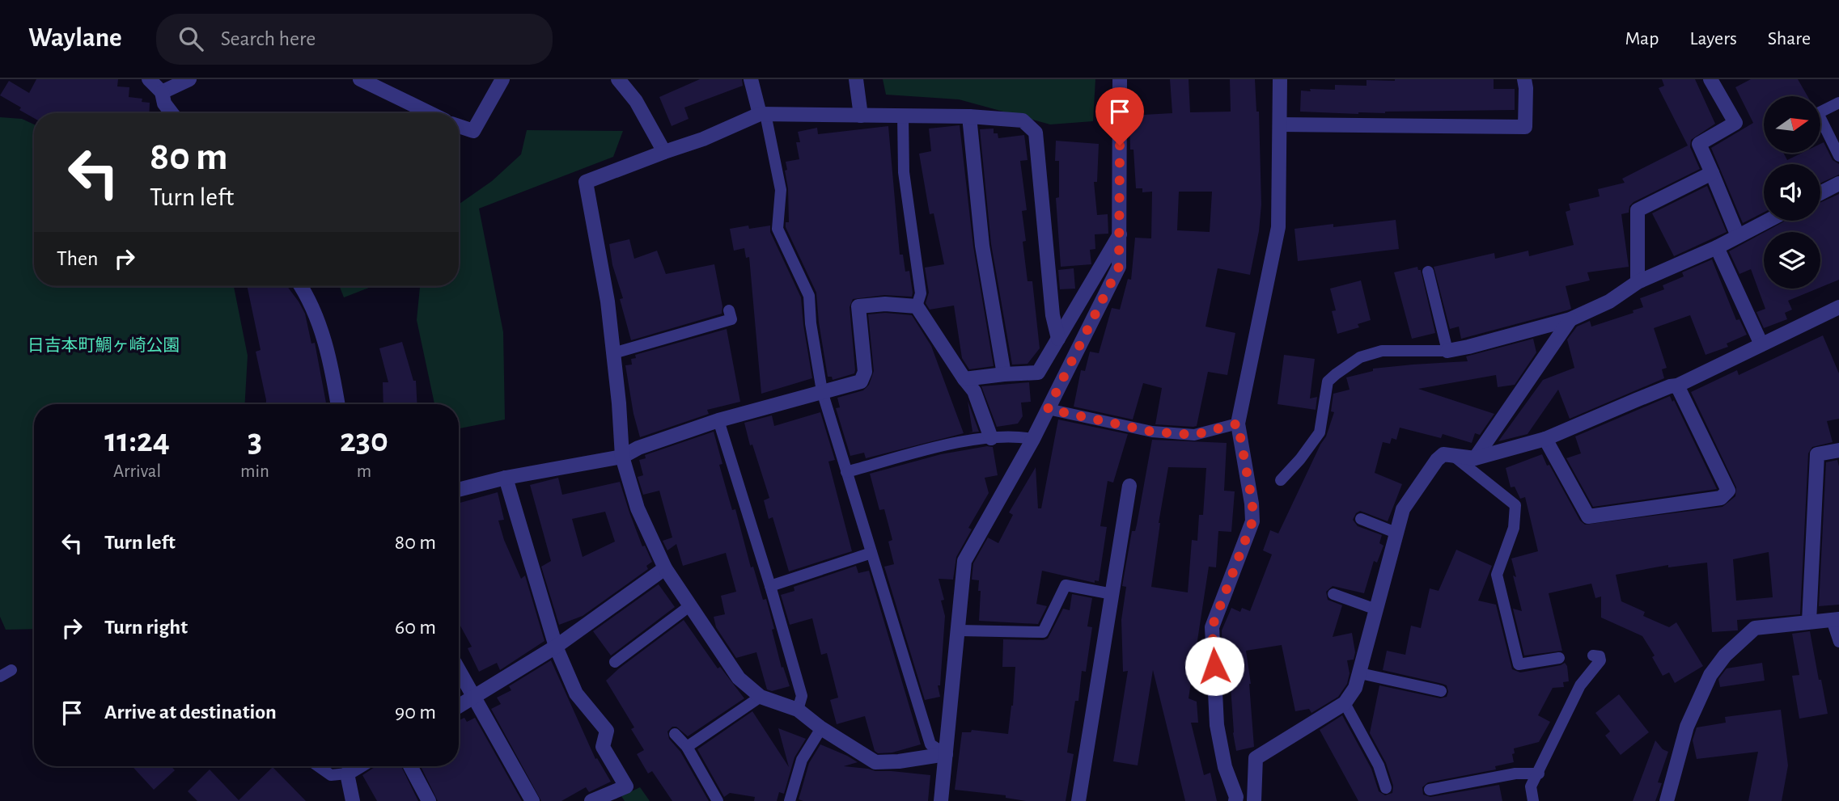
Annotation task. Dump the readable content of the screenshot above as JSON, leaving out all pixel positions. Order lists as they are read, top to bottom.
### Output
{
  "parks": ["日吉本町鯛ヶ崎公園"],
  "north": "right",
  "page": {
    "header": "Waylane",
    "search": "Search here",
    "nav": ["Map", "Layers", "Share"],
    "turn": ["80 m", "Turn left"],
    "then": "Then",
    "eta": [
      "11:24",
      "Arrival",
      "3",
      "min",
      "230",
      "m"
    ],
    "list": [
      {
        "name": "Turn left",
        "value": "80 m"
      },
      {
        "name": "Turn right",
        "value": "60 m"
      },
      {
        "name": "Arrive at destination",
        "value": "90 m"
      }
    ]
  }
}
